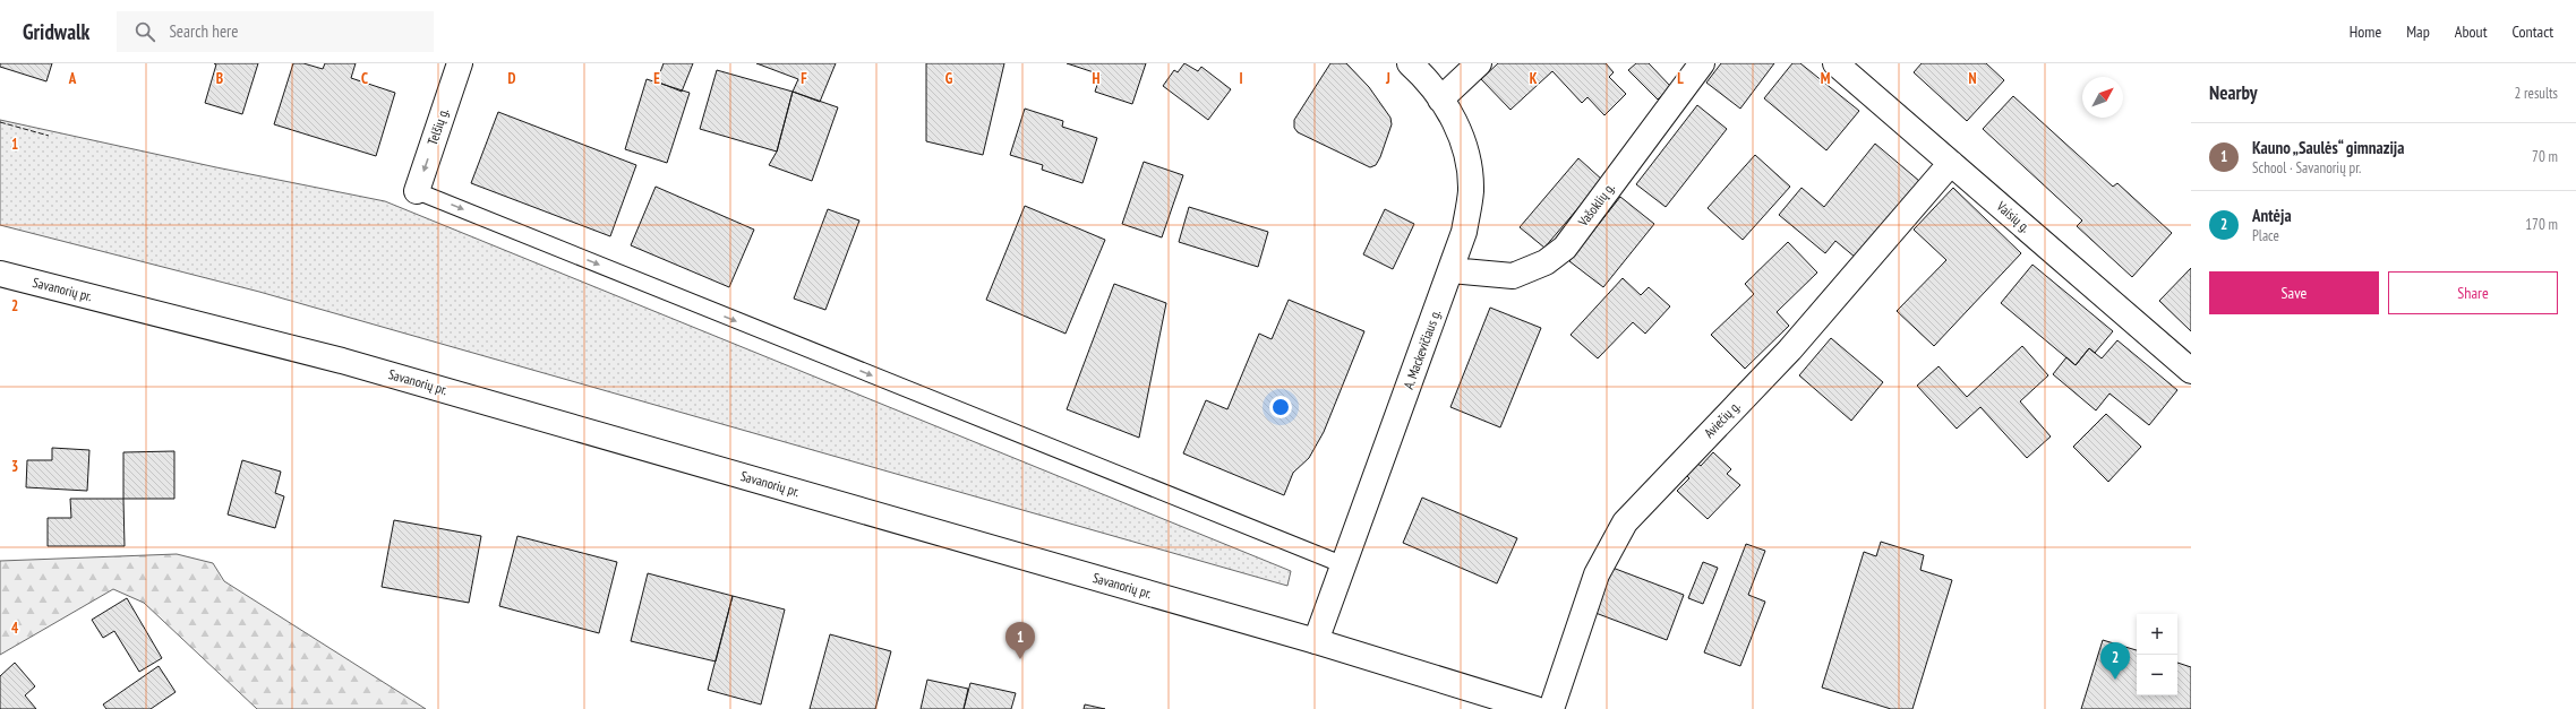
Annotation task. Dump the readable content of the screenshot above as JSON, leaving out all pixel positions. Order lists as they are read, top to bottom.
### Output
{
  "streets": {
    "street": [
      "Telšių g.",
      "Vašoklių g.",
      "Vaisių g.",
      "Savanorių pr.",
      "A. Mackevičiaus g.",
      "Aviečių g."
    ]
  },
  "crossings": [
    ["Vašoklių g.", "A. Mackevičiaus g."],
    ["Vaisių g.", "Aviečių g."],
    ["Savanorių pr.", "A. Mackevičiaus g."]
  ],
  "one_way": ["Telšių g."],
  "north": "top right",
  "page": {
    "header": "Gridwalk",
    "search": "Search here",
    "nav": [
      "Home",
      "Map",
      "About",
      "Contact"
    ],
    "heading": ["Nearby", "2 results"],
    "list": [
      {
        "mark": "1",
        "name": "Kauno „Saulės“ gimnazija",
        "note": "School · Savanorių pr.",
        "value": "70 m"
      },
      {
        "mark": "2",
        "name": "Antėja",
        "note": "Place",
        "value": "170 m"
      }
    ],
    "buttons": ["Save", "Share"],
    "map_buttons": ["+", "−"],
    "pins": ["1", "2"]
  },
  "grid": {
    "columns": [
      "A",
      "B",
      "C",
      "D",
      "E",
      "F",
      "G",
      "H",
      "I",
      "J",
      "K",
      "L",
      "M",
      "N"
    ],
    "rows": [
      "1",
      "2",
      "3",
      "4"
    ]
  }
}
